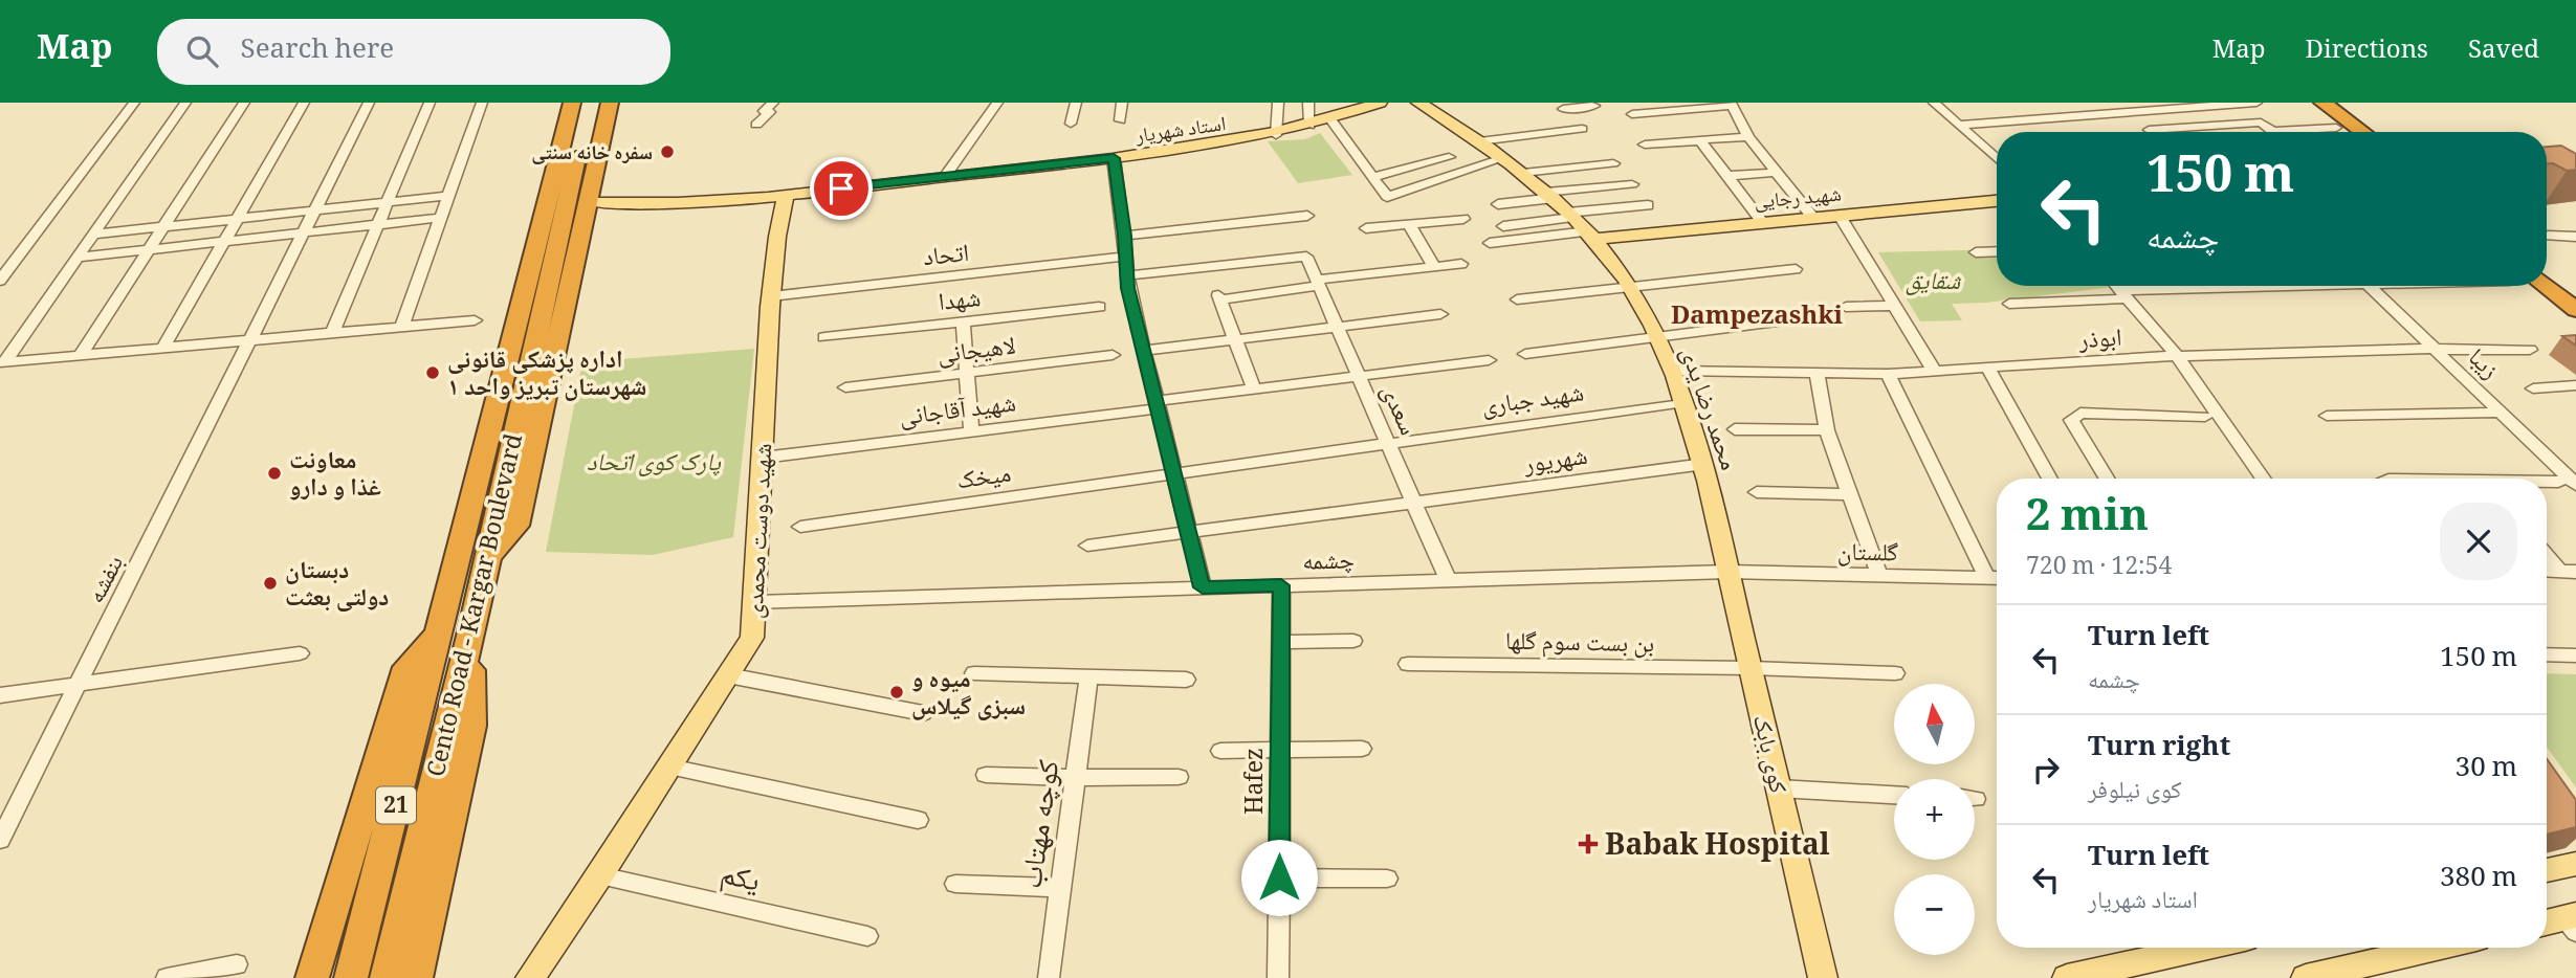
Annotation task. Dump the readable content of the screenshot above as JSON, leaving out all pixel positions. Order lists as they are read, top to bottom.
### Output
{
  "streets": {
    "highway": ["Cento Road - Kargar Boulevard", "21"],
    "main road": [
      "استاد شهریار",
      "شهید رجایی",
      "محمد رضا یدی",
      "شهید دوست محمدی",
      "کوی بابک"
    ],
    "street": [
      "اتحاد",
      "شهدا",
      "ابوذر",
      "لاهیجانی",
      "زیبا",
      "شهید جباری",
      "شهید آقاجانی",
      "سعدی",
      "شهریور",
      "میخک",
      "گلستان",
      "چشمه",
      "بنفشه",
      "بن بست سوم گلها",
      "Hafez",
      "کوچه مهتاب",
      "یکم"
    ]
  },
  "crossings": [
    ["استاد شهریار", "شهید دوست محمدی"],
    ["شهید رجایی", "محمد رضا یدی"],
    ["اتحاد", "شهید دوست محمدی"],
    ["ابوذر", "زیبا"],
    ["ابوذر", "محمد رضا یدی"],
    ["شهید جباری", "محمد رضا یدی"],
    ["شهید جباری", "سعدی"],
    ["محمد رضا یدی", "شهریور"],
    ["محمد رضا یدی", "گلستان"],
    ["محمد رضا یدی", "چشمه"],
    ["محمد رضا یدی", "کوی بابک"],
    ["شهید آقاجانی", "سعدی"],
    ["شهید آقاجانی", "شهید دوست محمدی"],
    ["سعدی", "شهریور"],
    ["سعدی", "چشمه"],
    ["شهید دوست محمدی", "چشمه"],
    ["شهید دوست محمدی", "یکم"],
    ["گلستان", "چشمه"],
    ["گلستان", "کوی بابک"],
    ["چشمه", "کوی بابک"],
    ["چشمه", "Hafez"],
    ["Cento Road - Kargar Boulevard", "21"],
    ["بن بست سوم گلها", "کوی بابک"]
  ],
  "districts": ["Dampezashki"],
  "parks": ["شقایق", "پارک کوی اتحاد"],
  "places": {
    "other": [
      "سفره خانه سنتی",
      "اداره پزشکی قانونی شهرستان تبریز واحد ۱",
      "معاونت غذا و دارو",
      "دبستان دولتی بعثت",
      "میوه و سبزی گیلاس"
    ],
    "health": ["Babak Hospital"]
  },
  "north": "top",
  "page": {
    "header": "Map",
    "search": "Search here",
    "nav": ["Map", "Directions", "Saved"],
    "turn": ["150 m", "چشمه"],
    "heading": ["2 min", "720 m · 12:54"],
    "list": [
      {
        "name": "Turn left",
        "note": "چشمه",
        "value": "150 m"
      },
      {
        "name": "Turn right",
        "note": "کوی نیلوفر",
        "value": "30 m"
      },
      {
        "name": "Turn left",
        "note": "استاد شهریار",
        "value": "380 m"
      }
    ],
    "map_buttons": ["+", "−"]
  }
}
